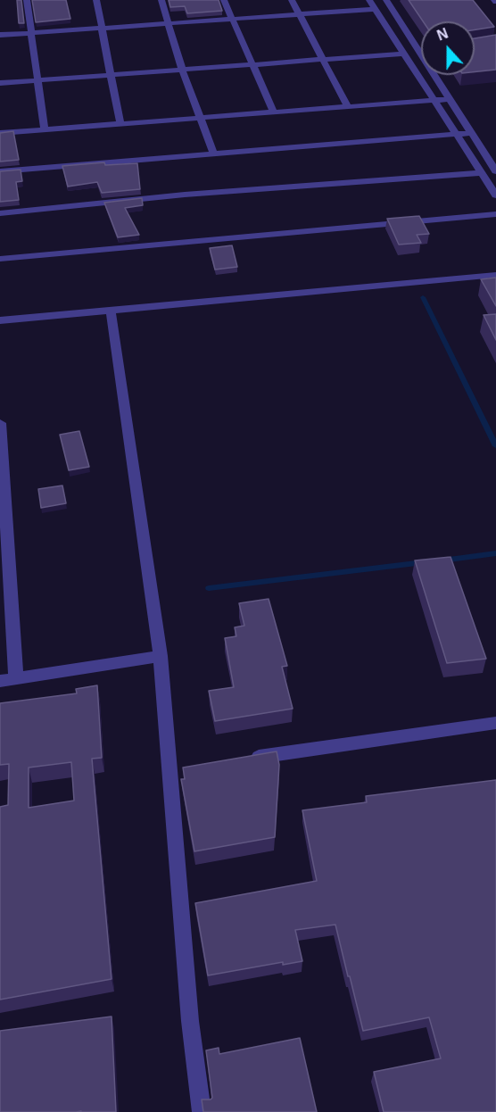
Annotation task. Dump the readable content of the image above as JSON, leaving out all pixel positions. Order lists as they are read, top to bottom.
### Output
{
  "north": "top"
}
